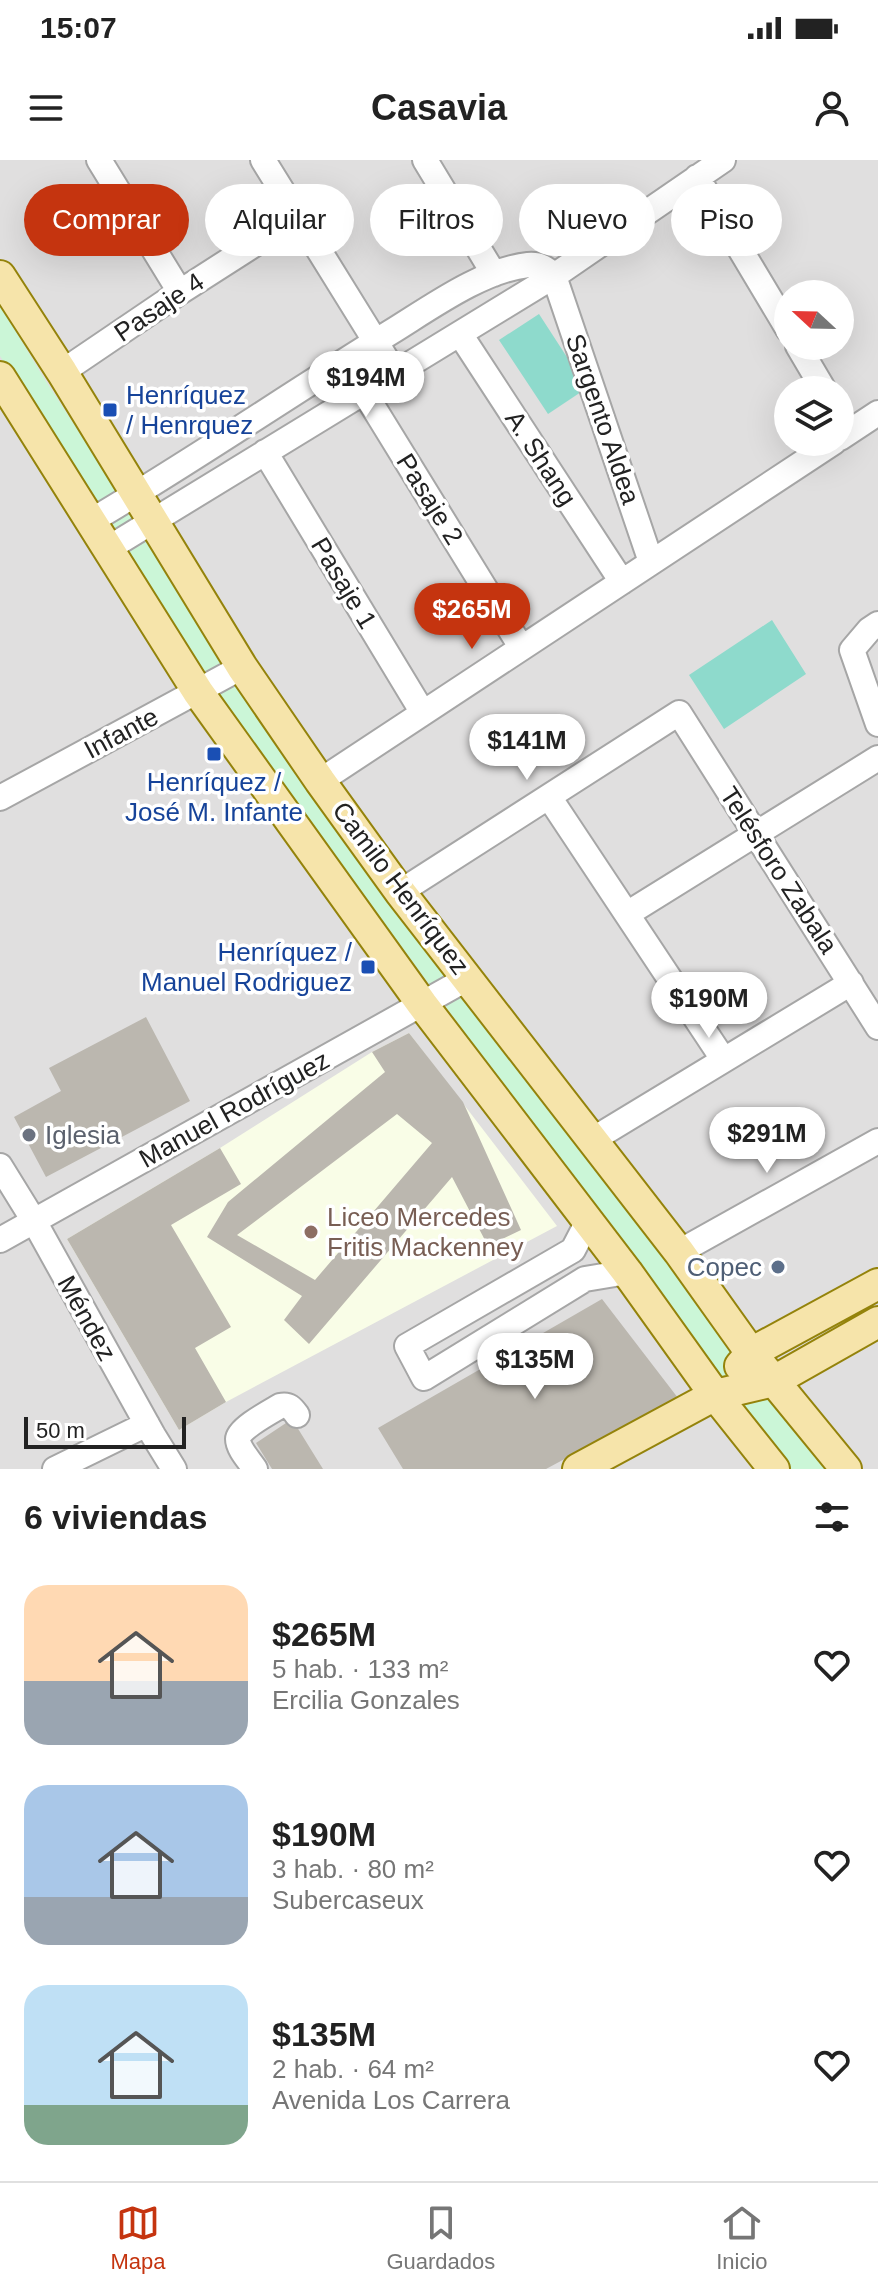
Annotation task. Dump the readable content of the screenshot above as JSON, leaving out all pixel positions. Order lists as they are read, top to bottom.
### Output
{
  "streets": {
    "main road": ["Camilo Henríquez"],
    "street": [
      "Pasaje 4",
      "Sargento Aldea",
      "A. Shang",
      "Pasaje 2",
      "Pasaje 1",
      "Infante",
      "Telésforo Zabala",
      "Manuel Rodríguez",
      "Méndez"
    ]
  },
  "crossings": [
    ["Pasaje 4", "Camilo Henríquez"],
    ["Infante", "Camilo Henríquez"],
    ["Camilo Henríquez", "Manuel Rodríguez"],
    ["Manuel Rodríguez", "Méndez"]
  ],
  "places": {
    "transit": ["Henríquez / Henrquez", "Henríquez / José M. Infante", "Henríquez / Manuel Rodriguez"],
    "other": ["Iglesia", "Liceo Mercedes Fritis Mackenney", "Copec"]
  },
  "scale_bar": "50 m",
  "north": "left",
  "page": {
    "status": "15:07",
    "header": "Casavia",
    "chip": [
      "Comprar",
      "Alquilar",
      "Filtros",
      "Nuevo",
      "Piso"
    ],
    "price": [
      "$194M",
      "$265M",
      "$141M",
      "$190M",
      "$291M",
      "$135M"
    ],
    "scale": "50 m",
    "heading": "6 viviendas",
    "list": [
      {
        "name": "$265M",
        "note": "5 hab. · 133 m² · Ercilia Gonzales"
      },
      {
        "name": "$190M",
        "note": "3 hab. · 80 m² · Subercaseux"
      },
      {
        "name": "$135M",
        "note": "2 hab. · 64 m² · Avenida Los Carrera"
      }
    ],
    "tabs": ["Mapa", "Guardados", "Inicio"]
  }
}
